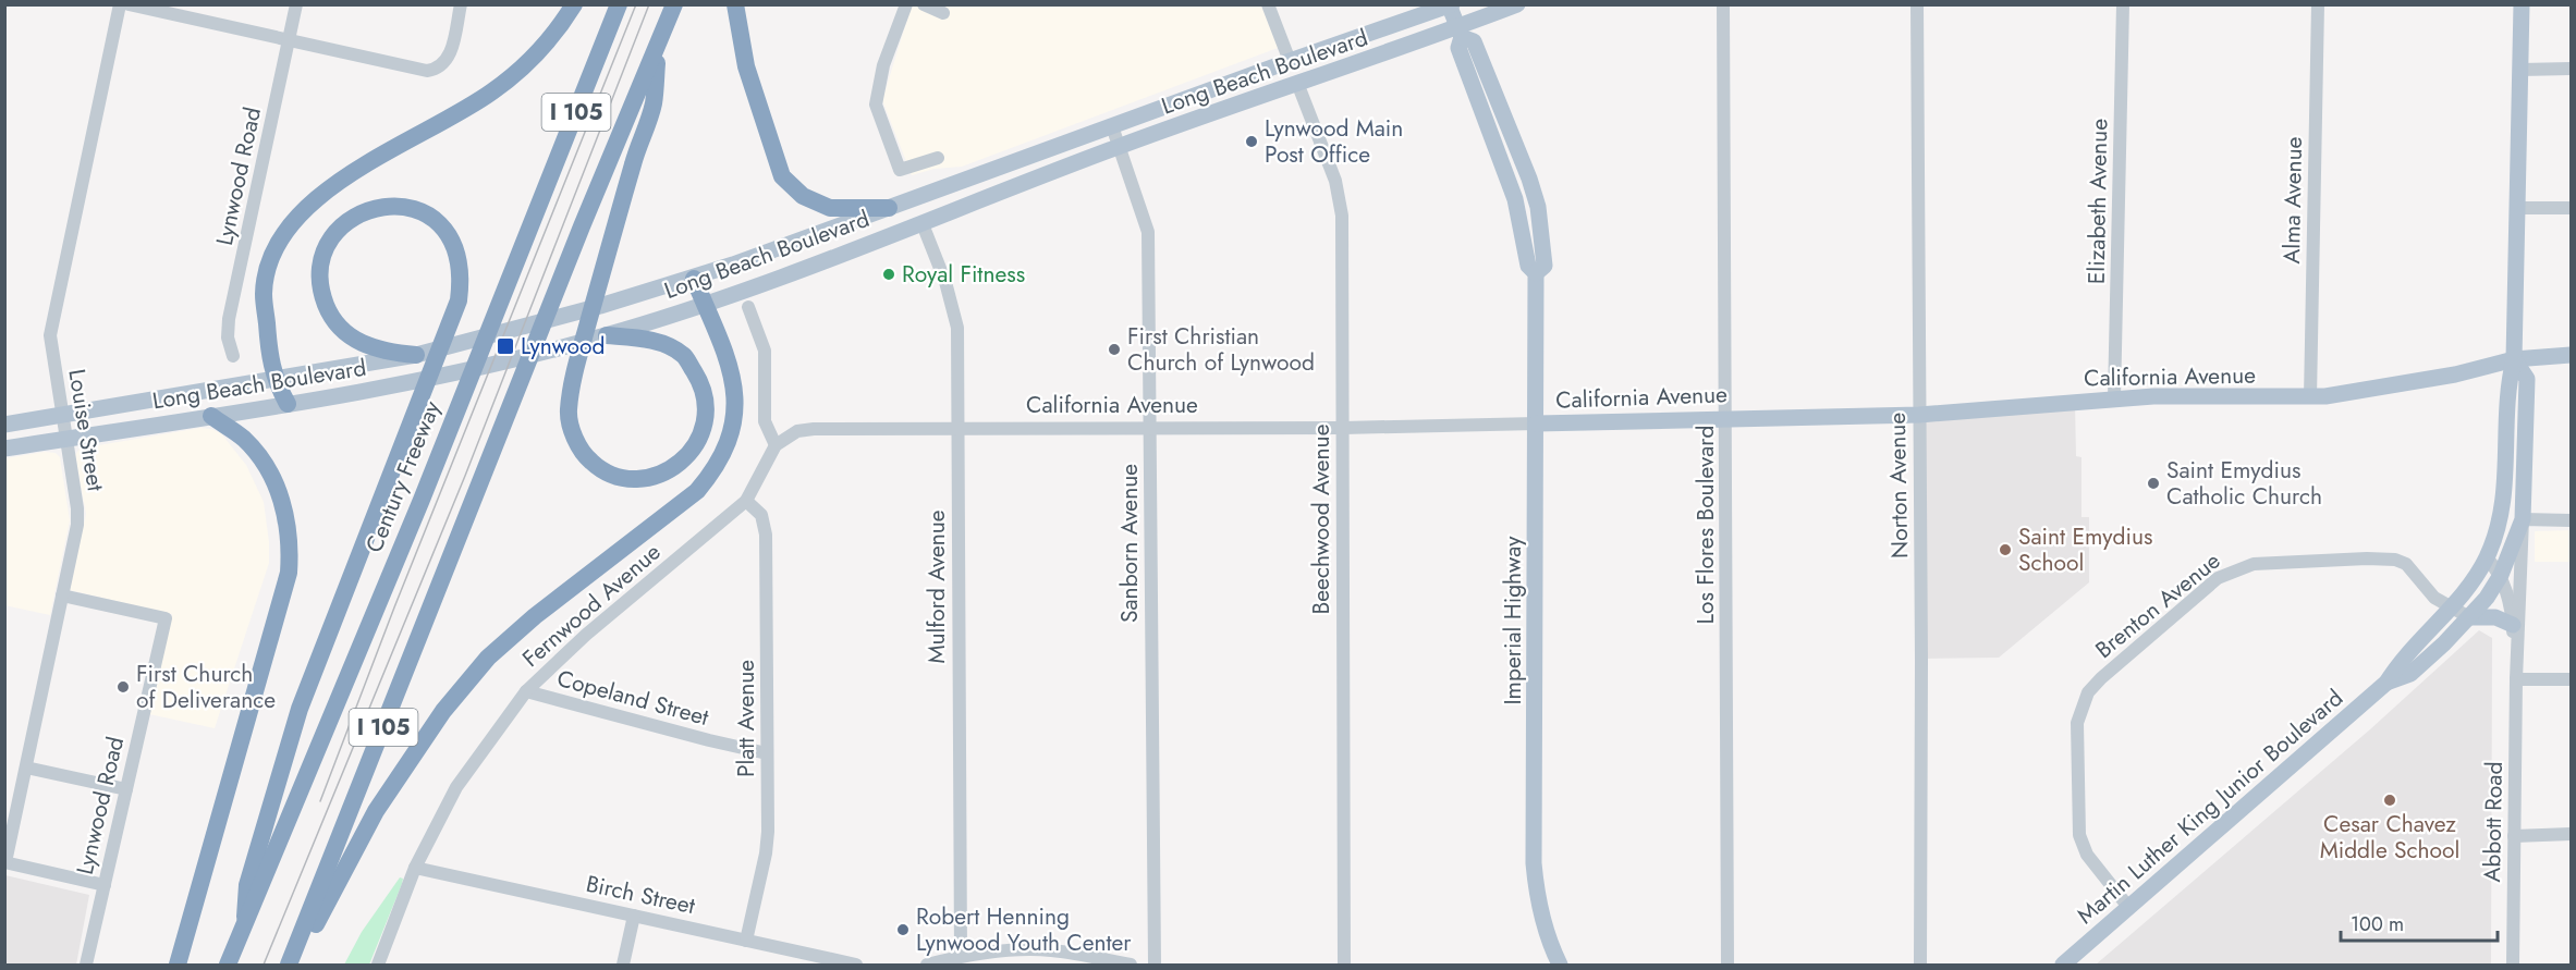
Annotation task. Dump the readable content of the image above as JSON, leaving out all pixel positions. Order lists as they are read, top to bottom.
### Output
{
  "streets": {
    "highway": ["I 105", "Century Freeway"],
    "main road": [
      "Long Beach Boulevard",
      "California Avenue",
      "Imperial Highway",
      "Martin Luther King Junior Boulevard"
    ],
    "street": [
      "Lynwood Road",
      "Alma Avenue",
      "Elizabeth Avenue",
      "Louise Street",
      "Norton Avenue",
      "Beechwood Avenue",
      "Los Flores Boulevard",
      "Sanborn Avenue",
      "Mulford Avenue",
      "Fernwood Avenue",
      "Brenton Avenue",
      "Copeland Street",
      "Platt Avenue",
      "Abbott Road",
      "Birch Street"
    ]
  },
  "crossings": [
    ["Long Beach Boulevard", "Louise Street"],
    ["Long Beach Boulevard", "Beechwood Avenue"],
    ["Long Beach Boulevard", "Sanborn Avenue"],
    ["Long Beach Boulevard", "Mulford Avenue"],
    ["Long Beach Boulevard", "Imperial Highway"],
    ["Lynwood Road", "Louise Street"],
    ["Alma Avenue", "California Avenue"],
    ["Elizabeth Avenue", "California Avenue"],
    ["California Avenue", "Norton Avenue"],
    ["California Avenue", "Beechwood Avenue"],
    ["California Avenue", "Los Flores Boulevard"],
    ["California Avenue", "Sanborn Avenue"],
    ["California Avenue", "Mulford Avenue"],
    ["California Avenue", "Imperial Highway"],
    ["California Avenue", "Martin Luther King Junior Boulevard"],
    ["Fernwood Avenue", "Copeland Street"],
    ["Fernwood Avenue", "Platt Avenue"],
    ["Fernwood Avenue", "Birch Street"],
    ["Brenton Avenue", "Martin Luther King Junior Boulevard"],
    ["Copeland Street", "Platt Avenue"],
    ["Platt Avenue", "Birch Street"],
    ["Martin Luther King Junior Boulevard", "Abbott Road"]
  ],
  "places": {
    "other": [
      "Lynwood Main Post Office",
      "Royal Fitness",
      "First Christian Church of Lynwood",
      "Saint Emydius Catholic Church",
      "Saint Emydius School",
      "First Church of Deliverance",
      "Cesar Chavez Middle School",
      "Robert Henning Lynwood Youth Center"
    ],
    "transit": ["Lynwood"]
  },
  "scale_bar": "100 m"
}
